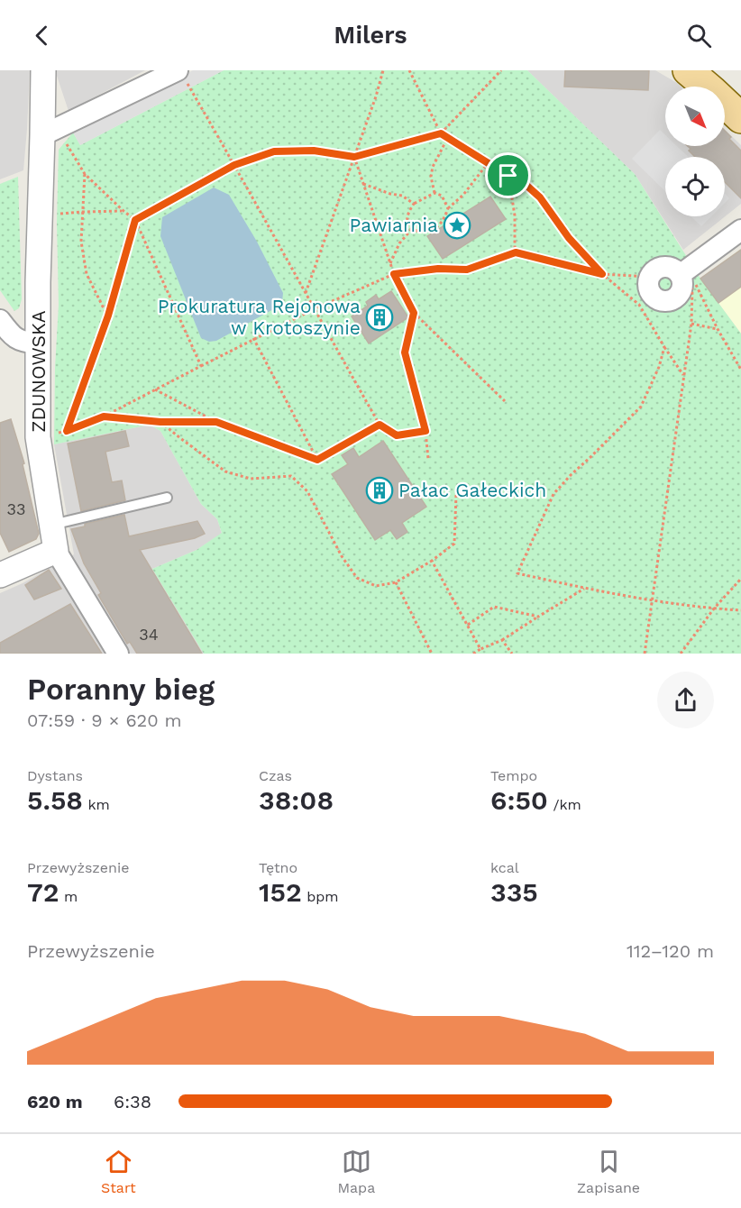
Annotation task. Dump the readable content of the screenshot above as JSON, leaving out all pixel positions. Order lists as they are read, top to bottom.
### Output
{
  "streets": {
    "street": ["ZDUNOWSKA"]
  },
  "places": {
    "place": ["Pawiarnia"],
    "building": ["Prokuratura Rejonowa w Krotoszynie", "Pałac Gałeckich"]
  },
  "house_numbers": ["33", "34"],
  "north": "bottom right",
  "page": {
    "header": "Milers",
    "heading": ["Poranny bieg", "07:59 · 9 × 620 m"],
    "stats": [
      ["Dystans", "5.58 km"],
      ["Czas", "38:08"],
      ["Tempo", "6:50 /km"],
      ["Przewyższenie", "72 m"],
      ["Tętno", "152 bpm"],
      ["kcal", "335"]
    ],
    "chart": ["Przewyższenie", "112–120 m"],
    "list": [
      {
        "name": "620 m",
        "note": "6:38"
      }
    ],
    "tabs": ["Start", "Mapa", "Zapisane"]
  }
}
